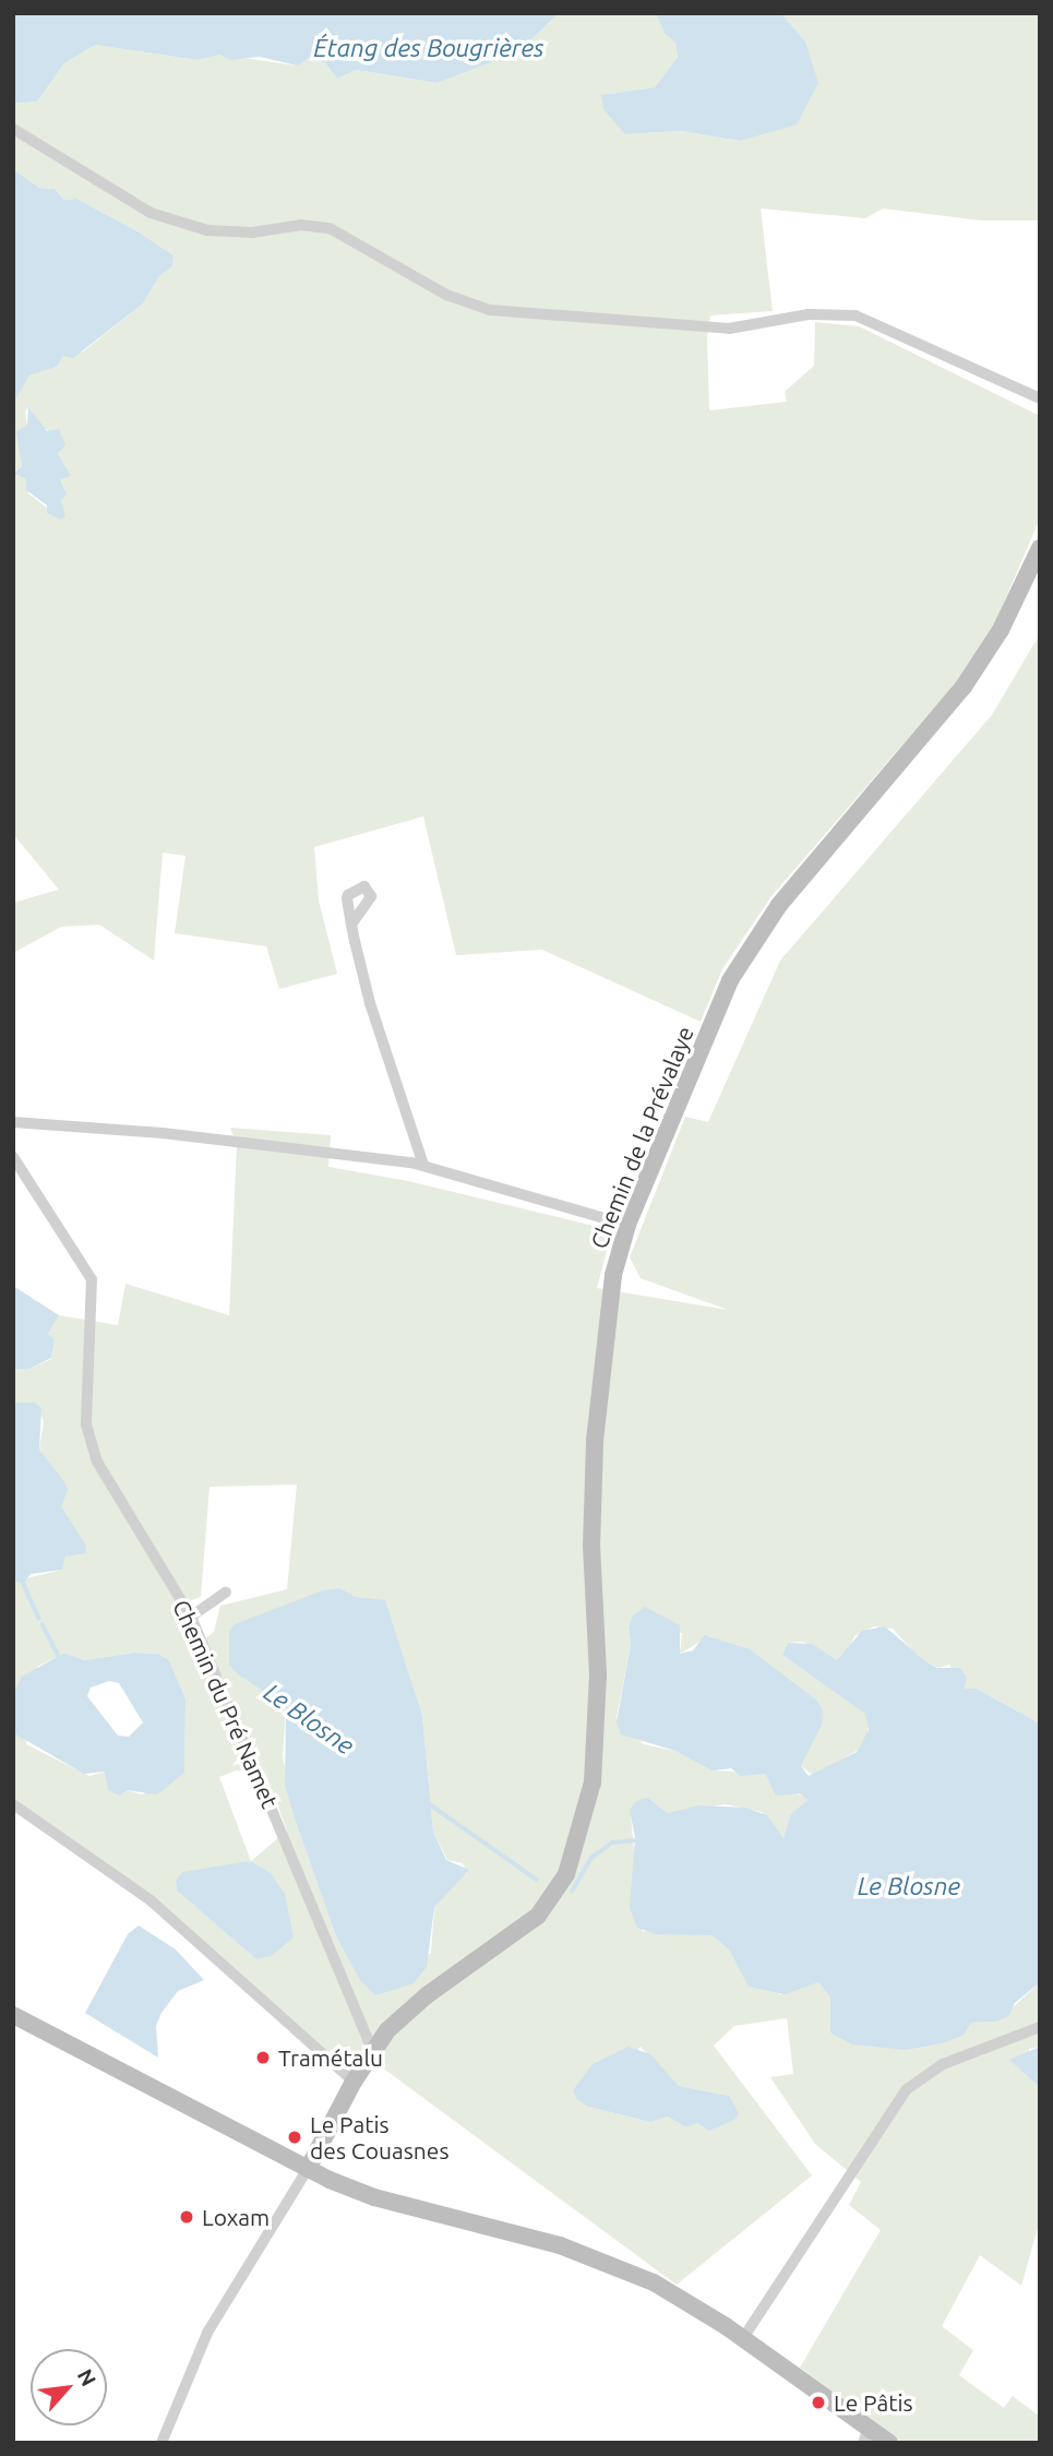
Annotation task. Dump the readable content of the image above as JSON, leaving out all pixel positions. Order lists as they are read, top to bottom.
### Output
{
  "streets": {
    "street": ["Chemin de la Prévalaye", "Chemin du Pré Namet"]
  },
  "crossings": [
    ["Chemin de la Prévalaye", "Chemin du Pré Namet"]
  ],
  "water": ["Étang des Bougrières", "Le Blosne"],
  "places": [
    "Tramétalu",
    "Le Patis des Couasnes",
    "Loxam",
    "Le Pâtis"
  ],
  "north": "top right"
}
